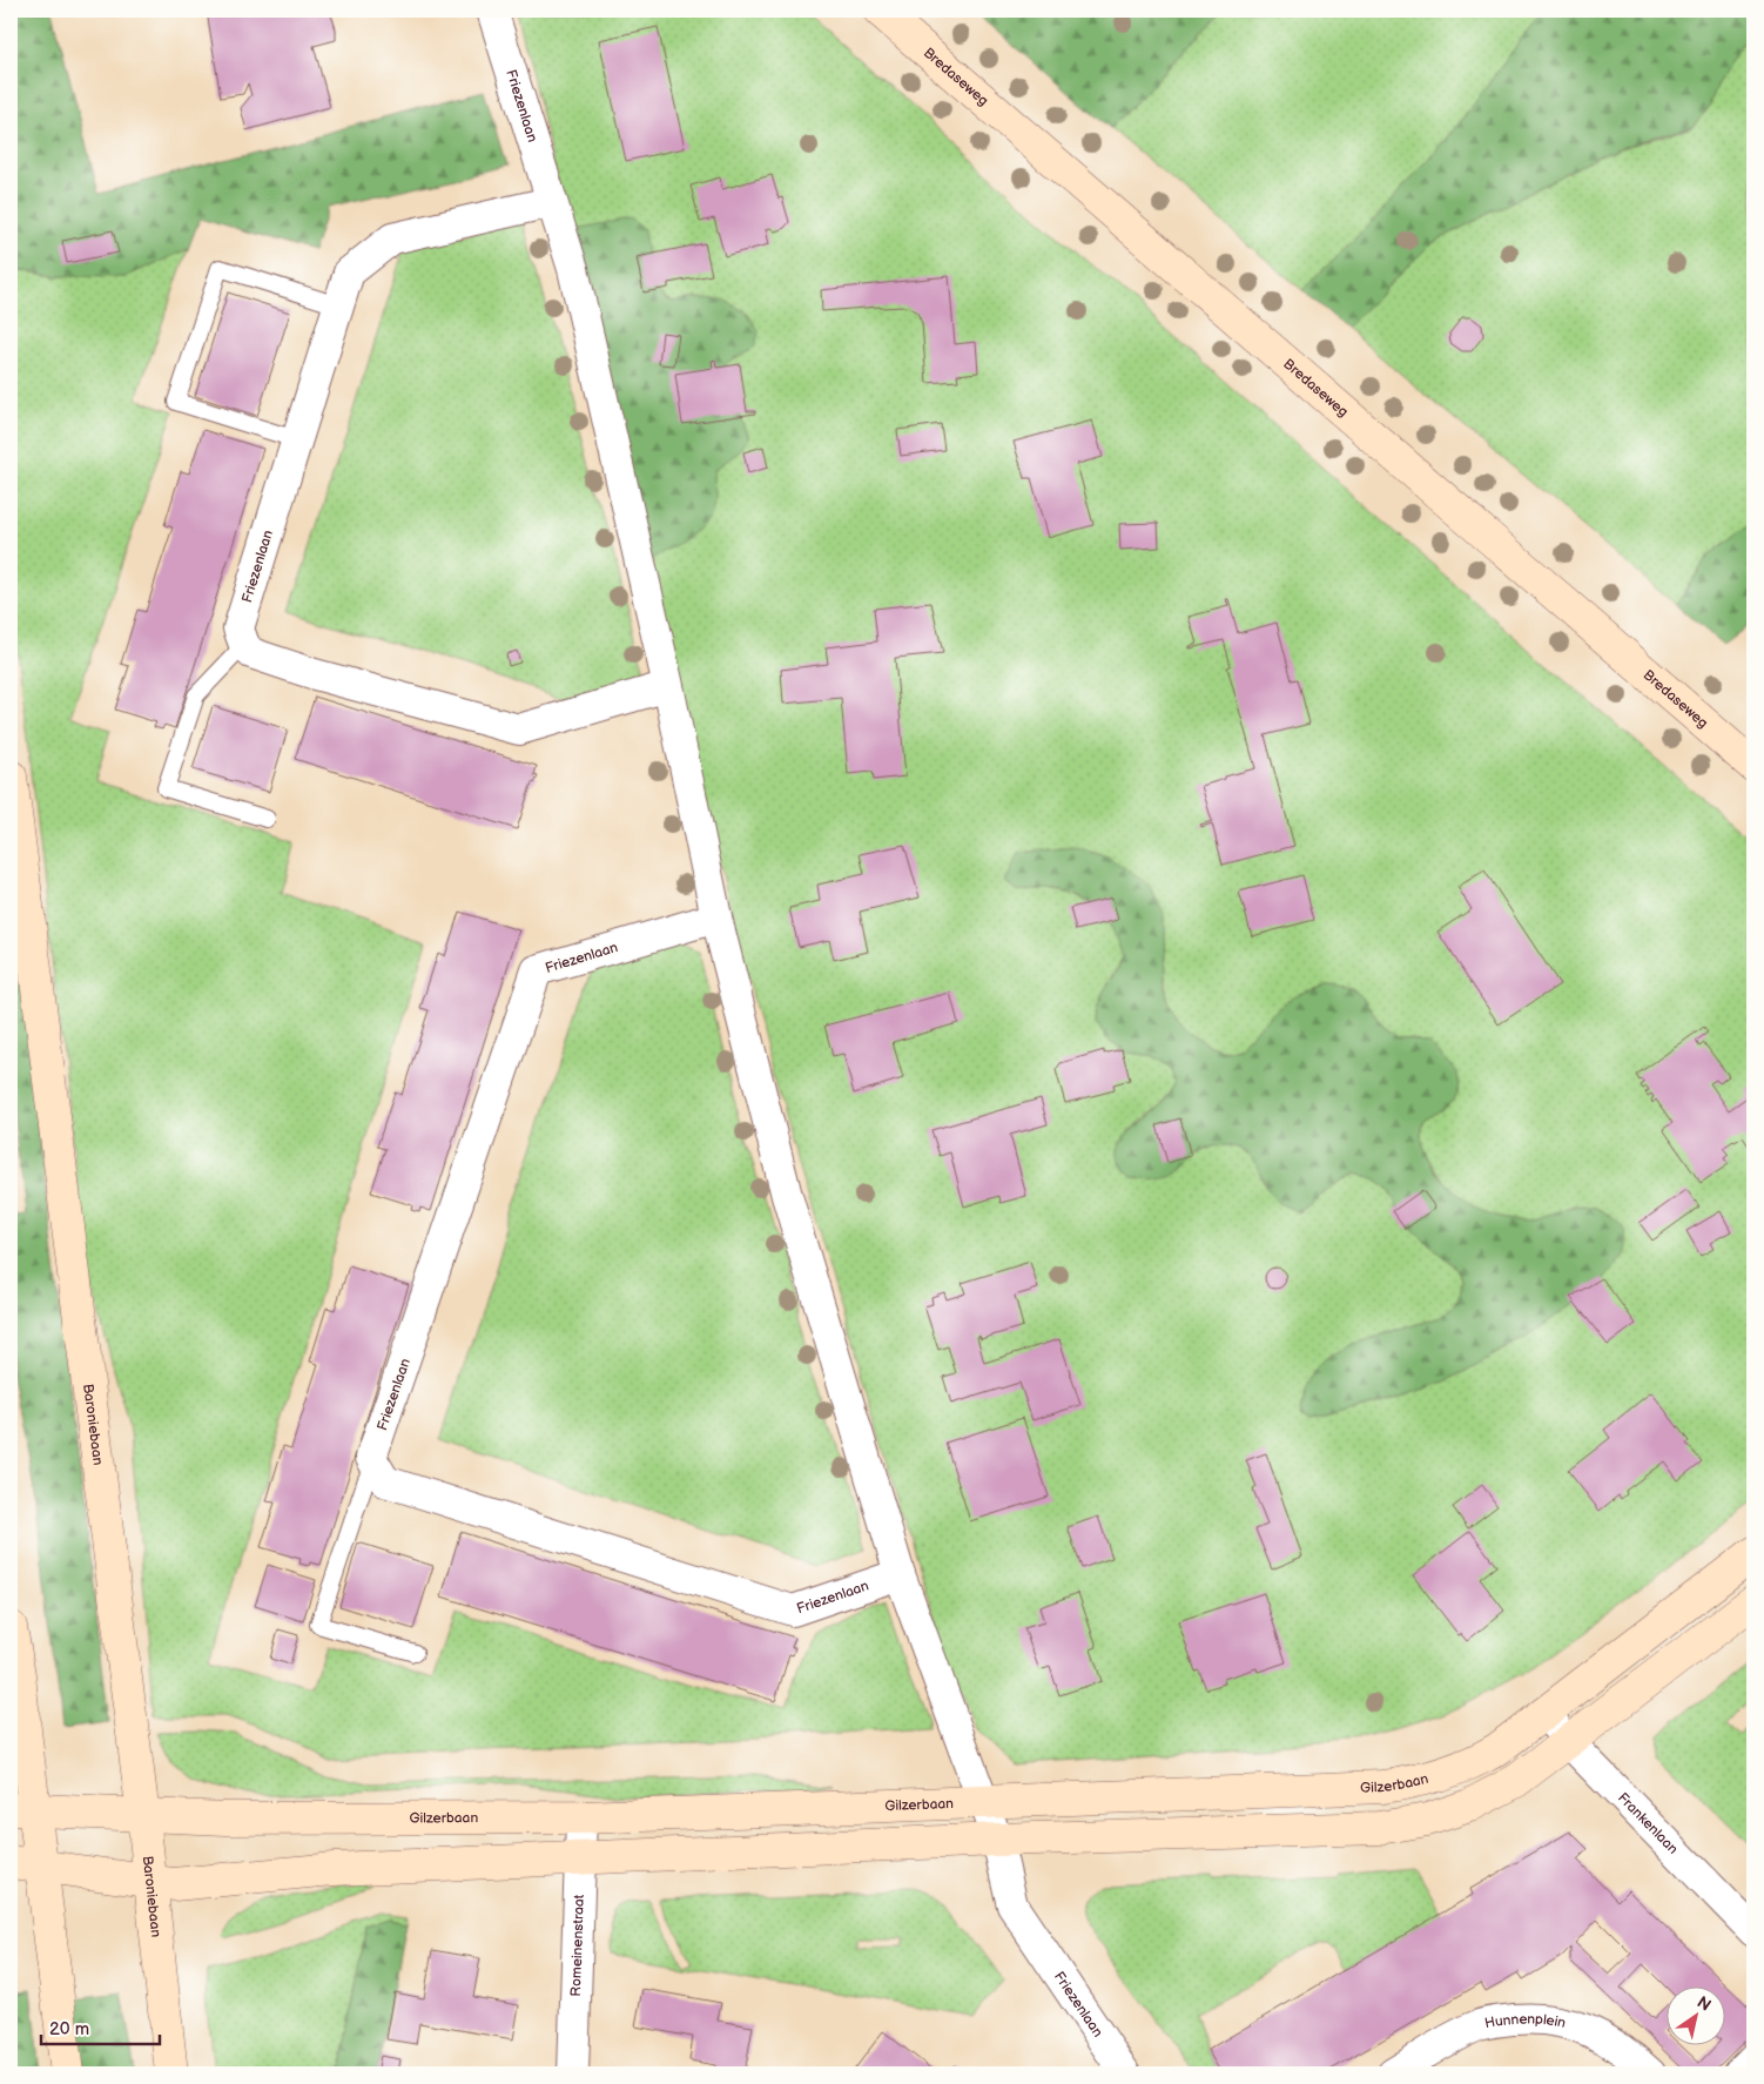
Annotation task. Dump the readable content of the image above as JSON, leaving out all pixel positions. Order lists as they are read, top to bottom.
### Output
{
  "streets": {
    "street": [
      "Bredaseweg",
      "Friezenlaan",
      "Baroniebaan",
      "Gilzerbaan",
      "Frankenlaan",
      "Romeinenstraat",
      "Hunnenplein"
    ]
  },
  "crossings": [
    ["Friezenlaan", "Gilzerbaan"],
    ["Baroniebaan", "Gilzerbaan"],
    ["Gilzerbaan", "Frankenlaan"],
    ["Gilzerbaan", "Romeinenstraat"]
  ],
  "scale_bar": "20 m",
  "north": "top right"
}
